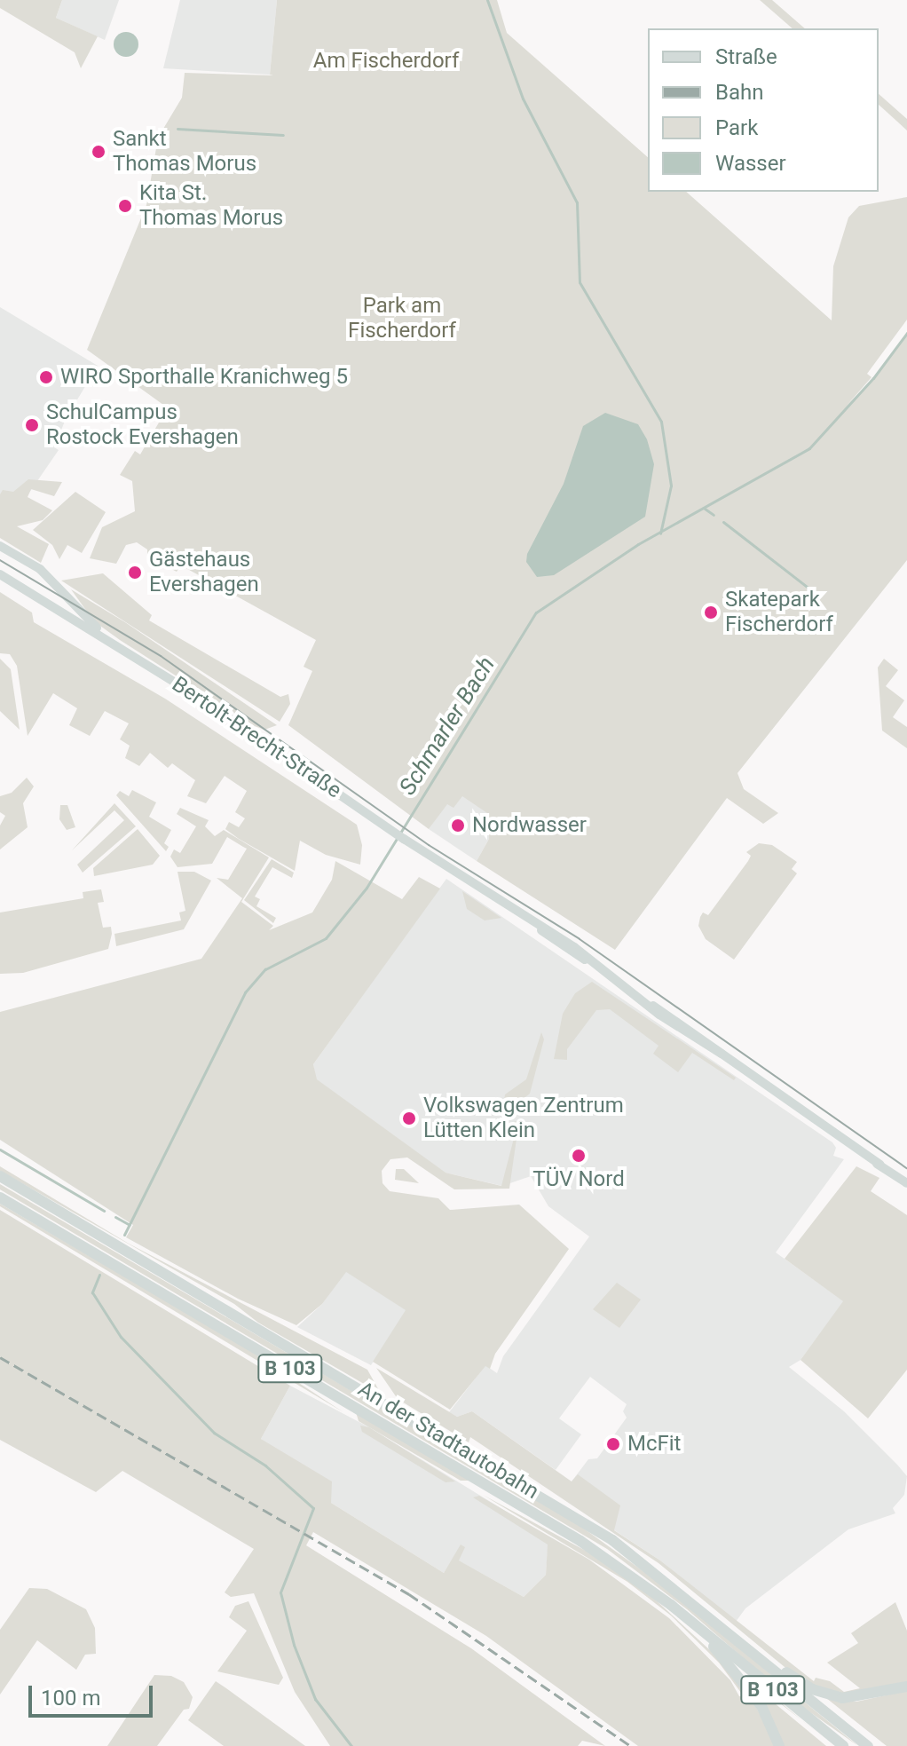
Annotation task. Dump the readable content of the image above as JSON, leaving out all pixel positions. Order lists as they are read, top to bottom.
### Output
{
  "streets": {
    "highway": ["B 103", "An der Stadtautobahn"],
    "main road": ["Bertolt-Brecht-Straße"]
  },
  "water": ["Schmarler Bach"],
  "parks": ["Am Fischerdorf", "Park am Fischerdorf"],
  "places": [
    "Sankt Thomas Morus",
    "Kita St. Thomas Morus",
    "WIRO Sporthalle Kranichweg 5",
    "SchulCampus Rostock Evershagen",
    "Gästehaus Evershagen",
    "Skatepark Fischerdorf",
    "Nordwasser",
    "Volkswagen Zentrum Lütten Klein",
    "TÜV Nord",
    "McFit"
  ],
  "legend": [
    "Straße",
    "Bahn",
    "Park",
    "Wasser"
  ],
  "scale_bar": "100 m"
}
